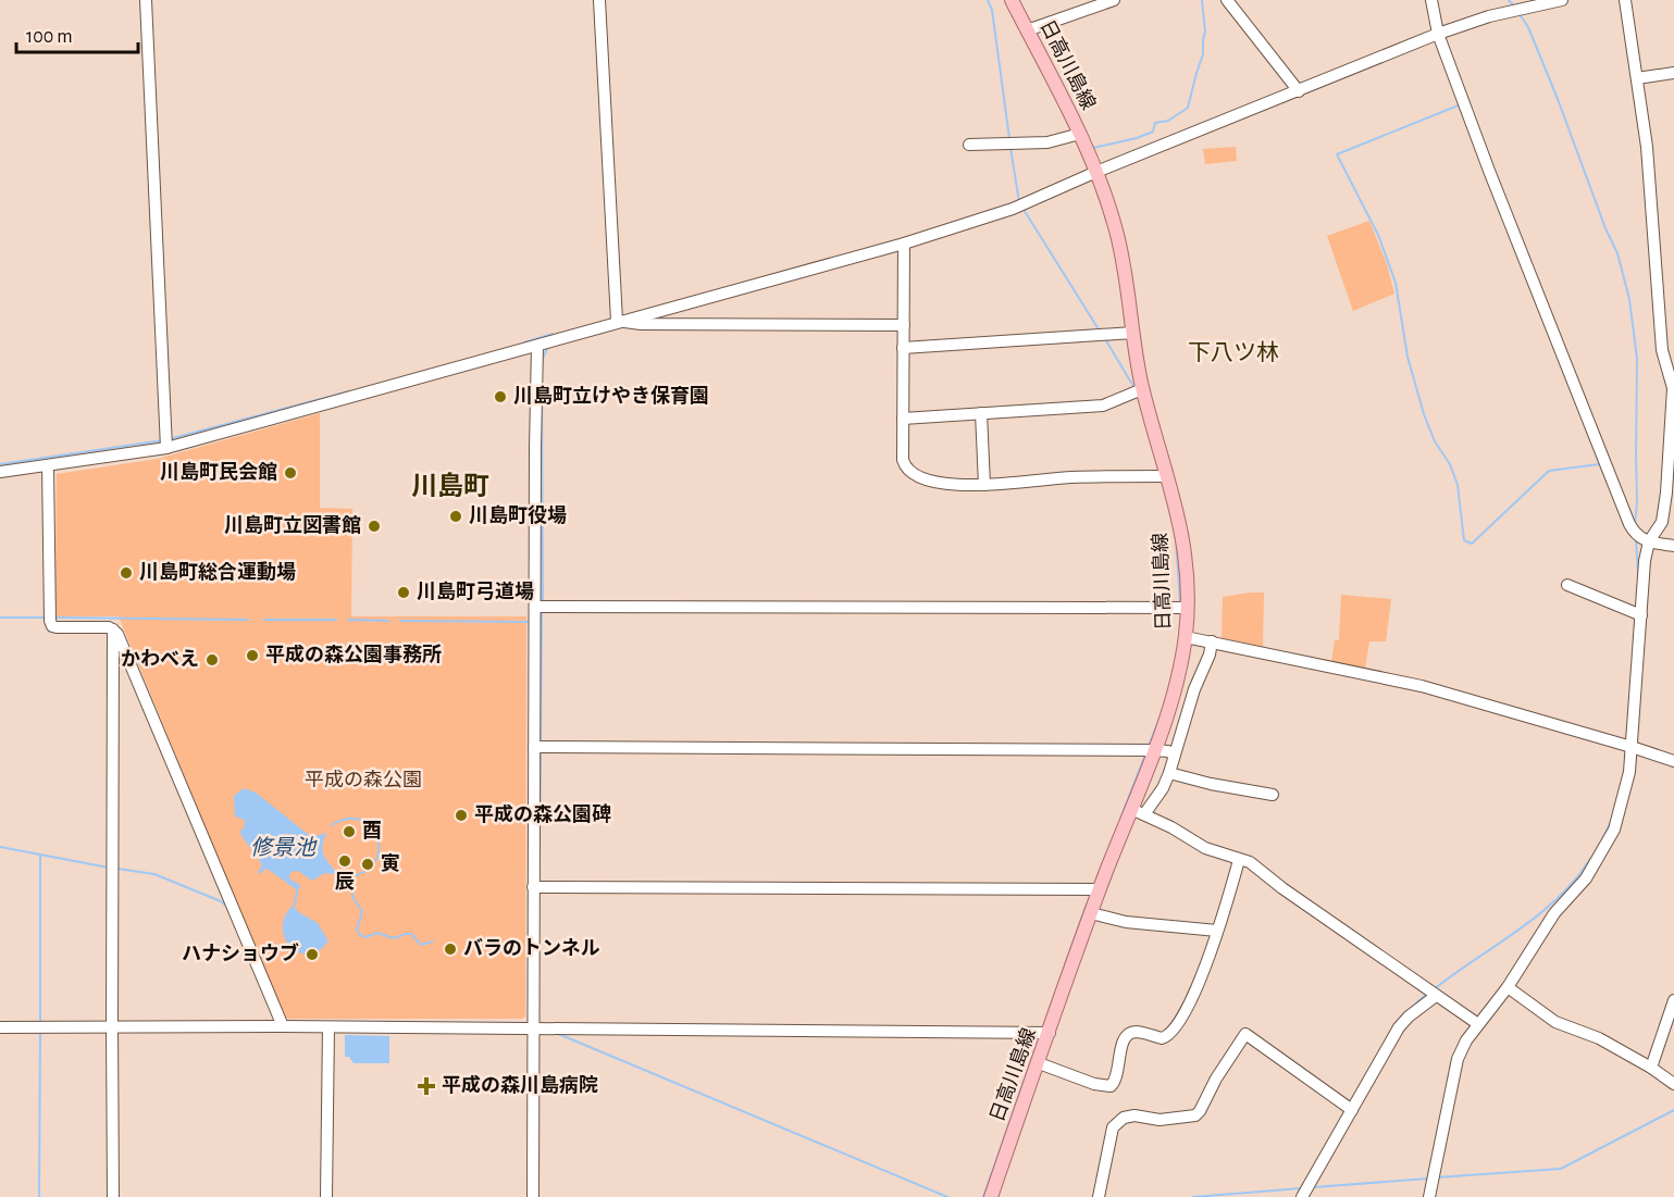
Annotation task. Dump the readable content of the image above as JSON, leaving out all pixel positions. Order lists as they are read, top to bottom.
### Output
{
  "streets": {
    "main road": ["日高川島線"]
  },
  "districts": ["下八ツ林", "川島町"],
  "water": ["修景池"],
  "parks": ["平成の森公園"],
  "places": {
    "other": [
      "川島町立けやき保育園",
      "川島町民会館",
      "川島町役場",
      "川島町立図書館",
      "川島町総合運動場",
      "川島町弓道場",
      "平成の森公園事務所",
      "かわべえ",
      "平成の森公園碑",
      "酉",
      "辰",
      "寅",
      "バラのトンネル",
      "ハナショウブ"
    ],
    "health": ["平成の森川島病院"]
  },
  "scale_bar": "100 m"
}
